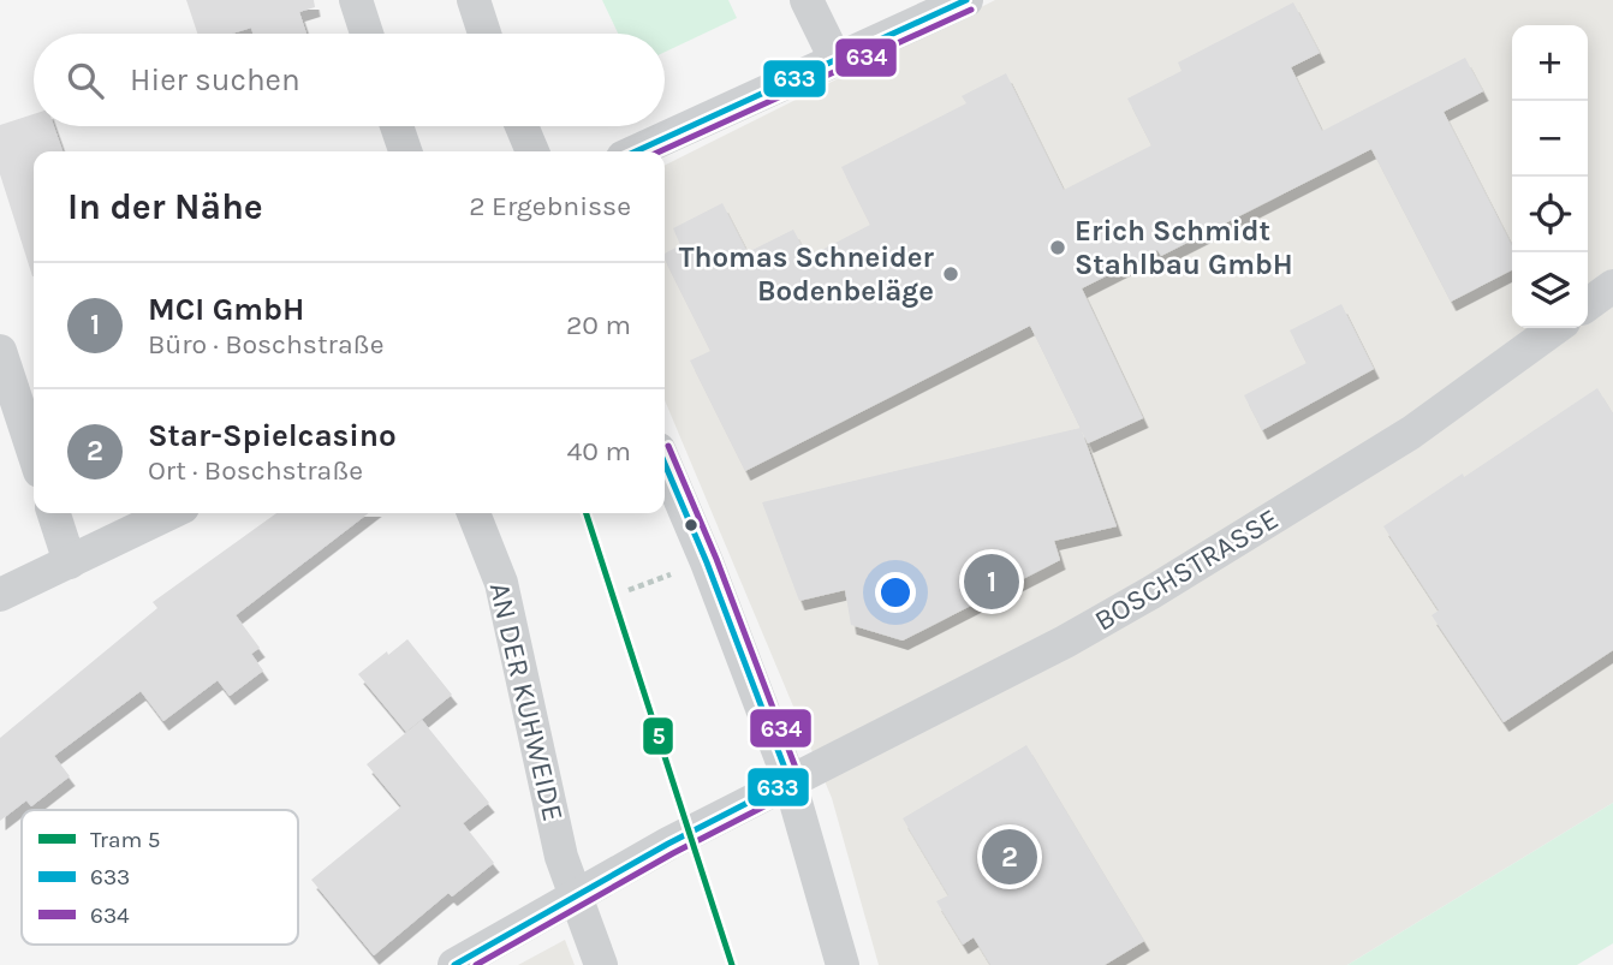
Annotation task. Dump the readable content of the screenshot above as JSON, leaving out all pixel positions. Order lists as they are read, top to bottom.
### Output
{
  "streets": {
    "street": ["BOSCHSTRASSE", "AN DER KUHWEIDE"]
  },
  "crossings": [
    ["BOSCHSTRASSE", "AN DER KUHWEIDE"]
  ],
  "places": ["Erich Schmidt Stahlbau GmbH", "Thomas Schneider Bodenbeläge"],
  "lines": ["transit line 633", "transit line 634", "tram line 5"],
  "legend": ["Tram 5", "633", "634"],
  "page": {
    "map_buttons": ["+", "−"],
    "search": "Hier suchen",
    "heading": ["In der Nähe", "2 Ergebnisse"],
    "list": [
      {
        "mark": "1",
        "name": "MCI GmbH",
        "note": "Büro · Boschstraße",
        "value": "20 m"
      },
      {
        "mark": "2",
        "name": "Star-Spielcasino",
        "note": "Ort · Boschstraße",
        "value": "40 m"
      }
    ],
    "pins": ["1", "2"]
  }
}
